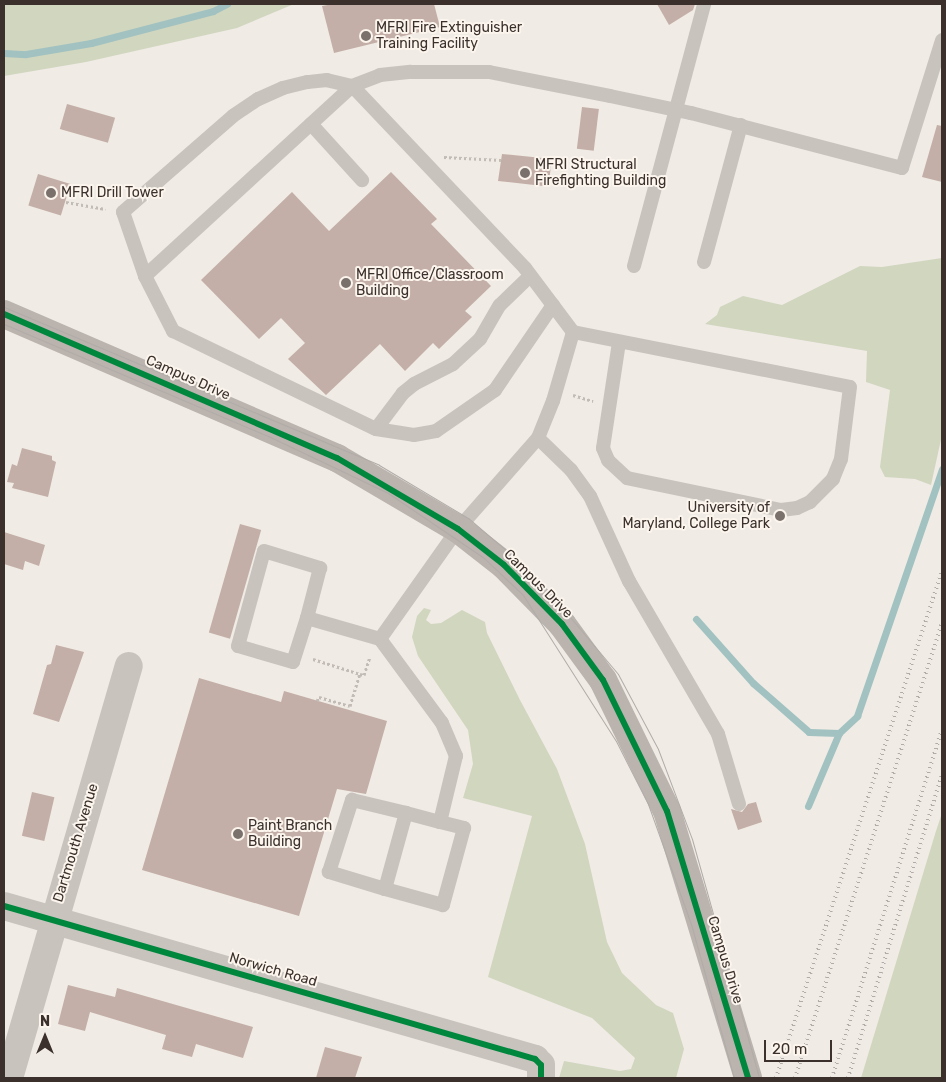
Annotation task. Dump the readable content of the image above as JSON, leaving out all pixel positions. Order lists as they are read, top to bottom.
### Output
{
  "streets": {
    "main road": ["Campus Drive"],
    "street": ["Dartmouth Avenue", "Norwich Road"]
  },
  "crossings": [
    ["Dartmouth Avenue", "Norwich Road"]
  ],
  "places": [
    "MFRI Fire Extinguisher Training Facility",
    "MFRI Structural Firefighting Building",
    "MFRI Drill Tower",
    "MFRI Office/Classroom Building",
    "University of Maryland, College Park",
    "Paint Branch Building"
  ],
  "scale_bar": "20 m",
  "north": "top"
}
